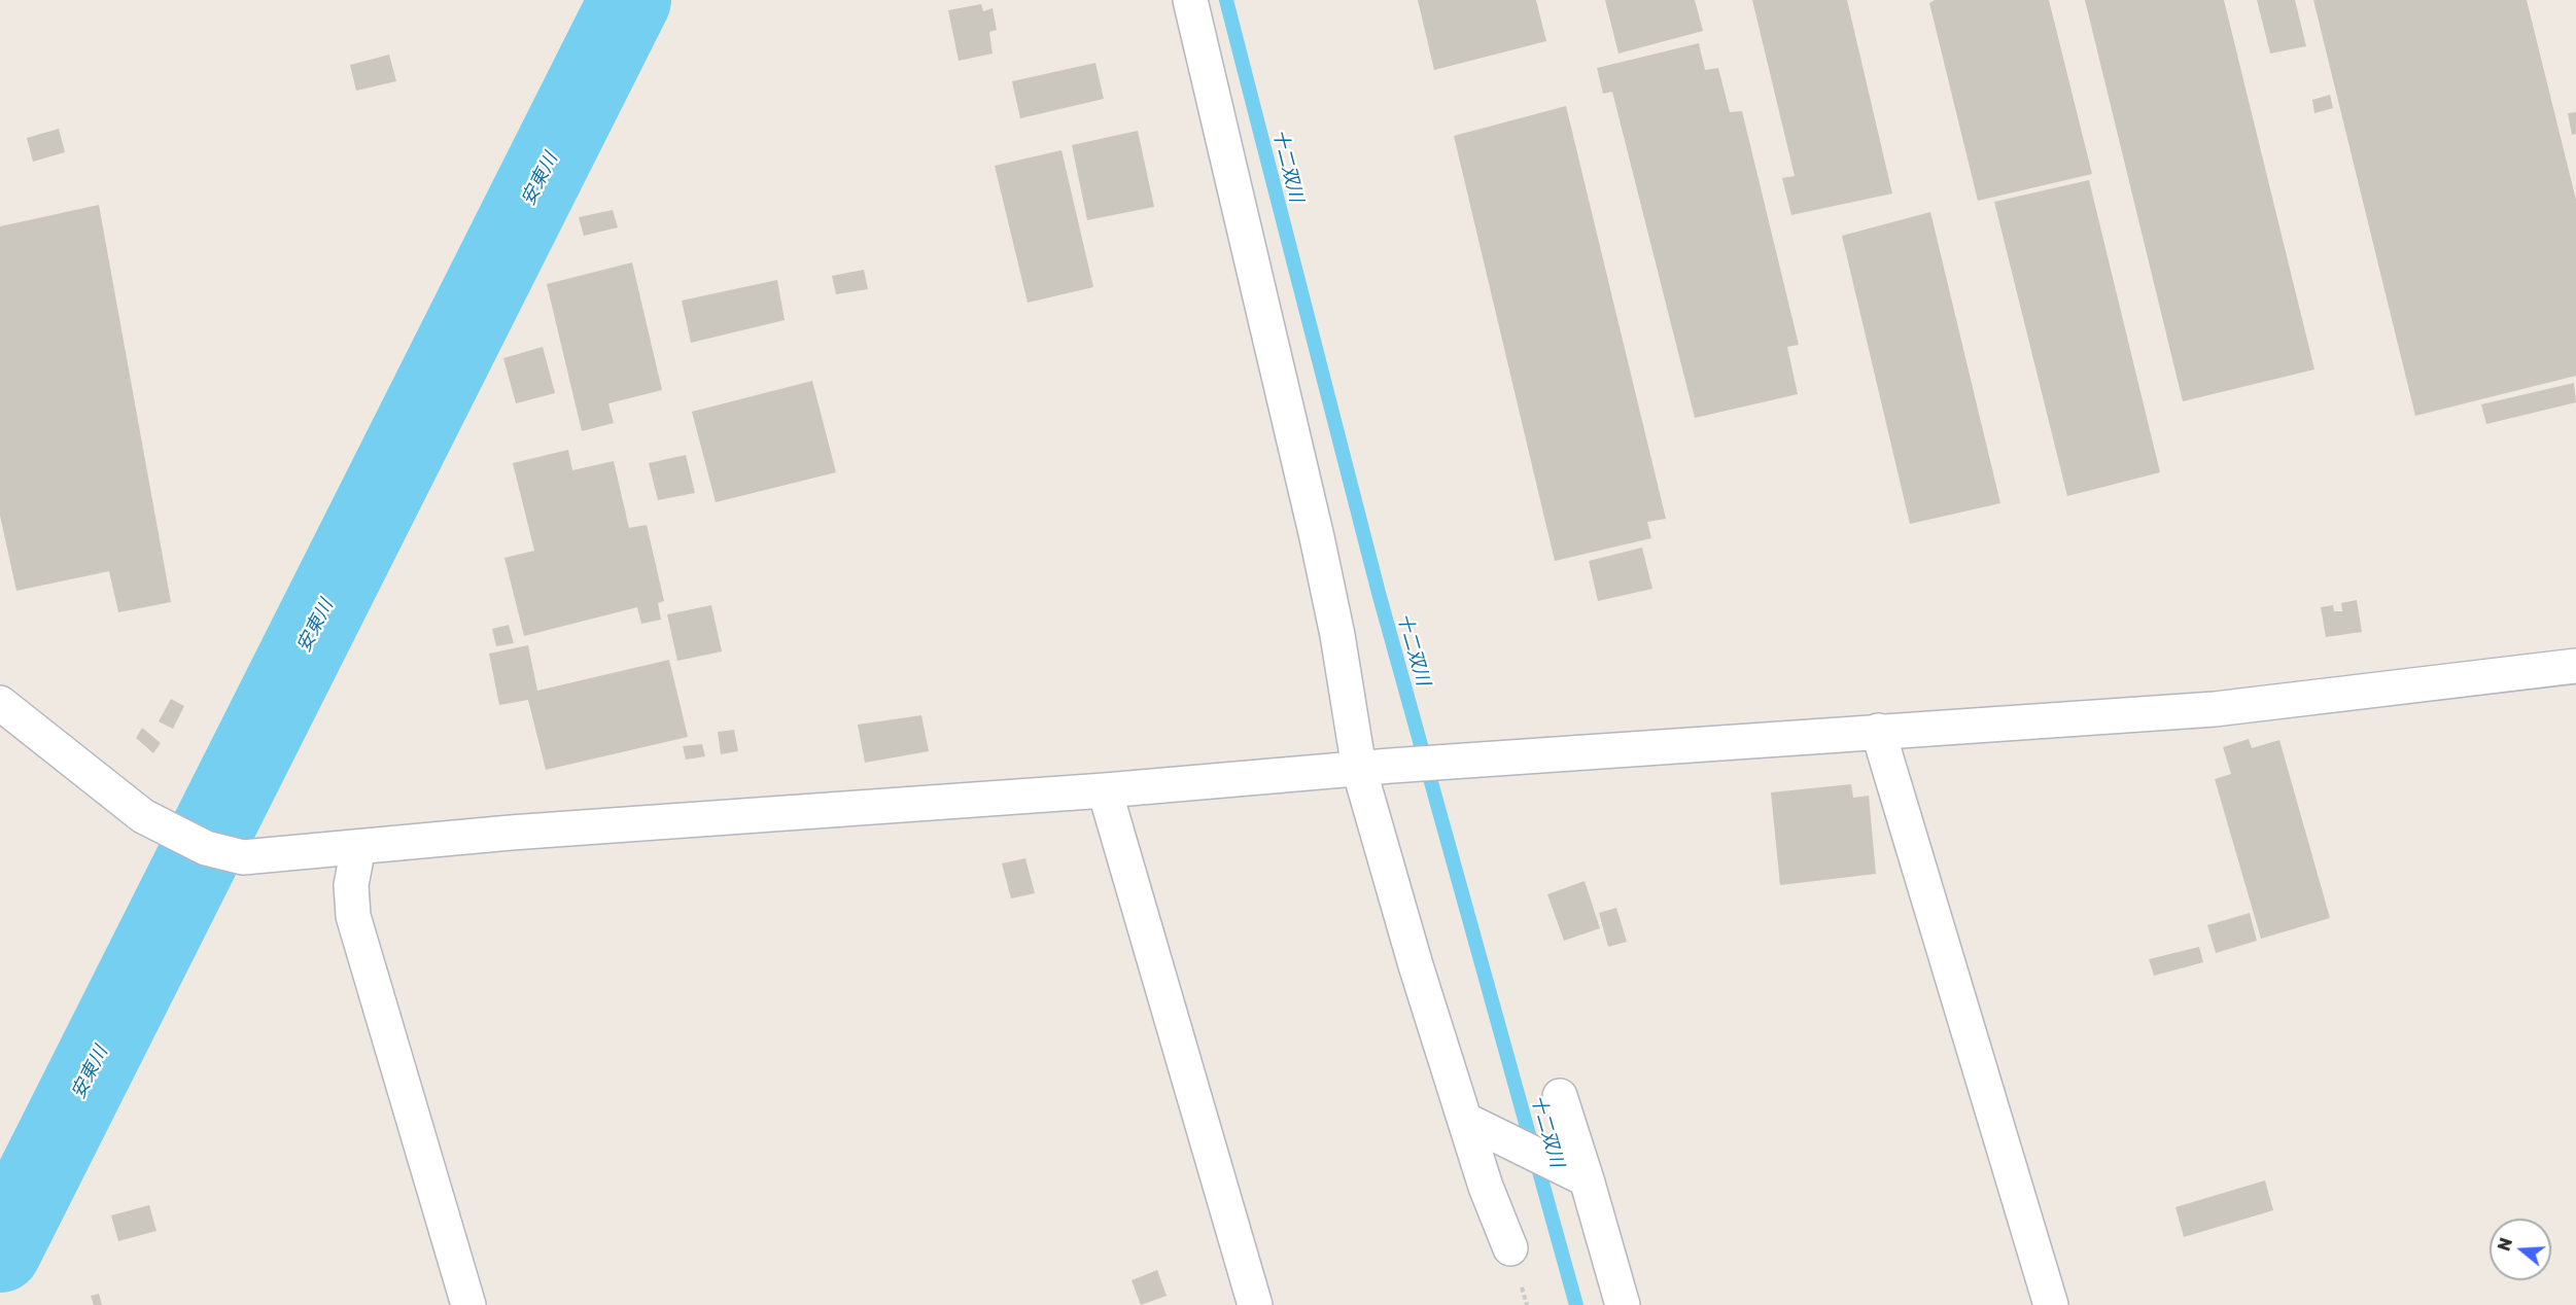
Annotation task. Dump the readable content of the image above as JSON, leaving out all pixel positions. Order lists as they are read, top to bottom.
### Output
{
  "water": ["十二双川", "安東川"],
  "north": "left"
}
